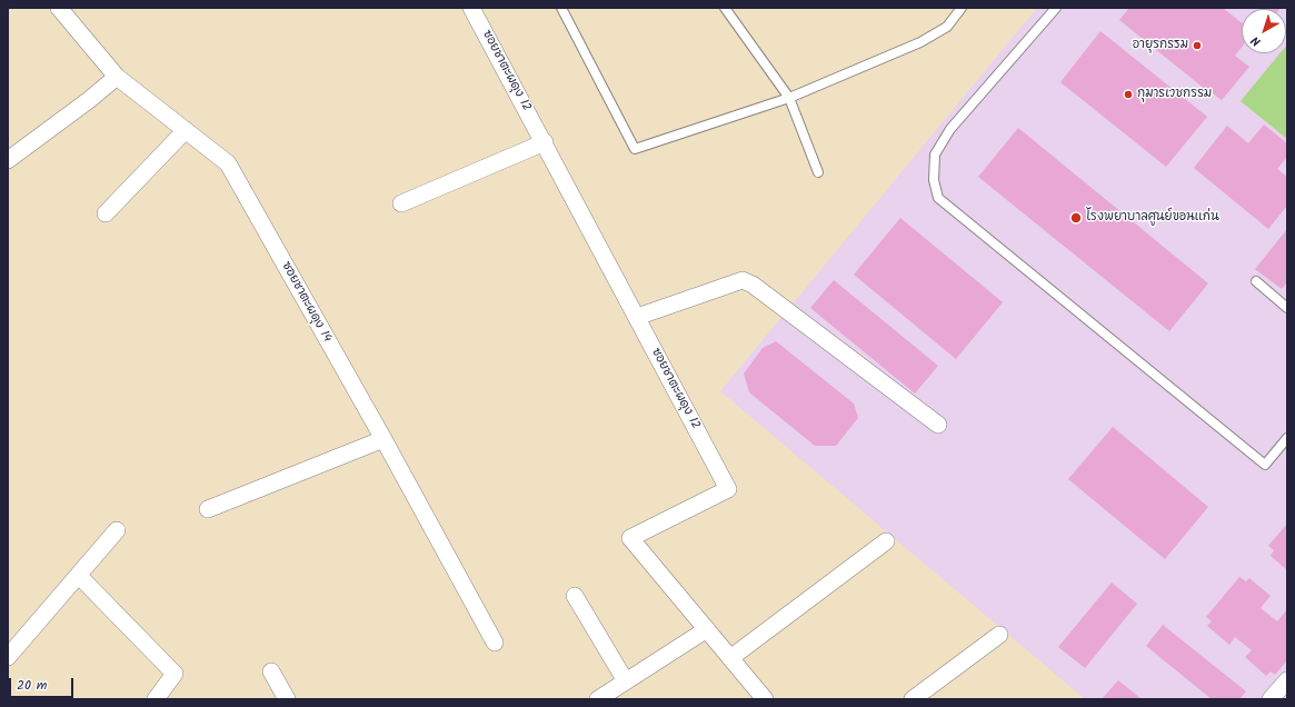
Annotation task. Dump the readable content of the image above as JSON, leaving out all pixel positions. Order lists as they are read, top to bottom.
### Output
{
  "streets": {
    "street": ["ซอยชาตะผดุง 12", "ซอยชาตะผดุง 14"]
  },
  "places": ["อายุรกรรม", "กุมารเวชกรรม", "โรงพยาบาลศูนย์ขอนแก่น"],
  "scale_bar": "20 m",
  "north": "bottom left"
}
